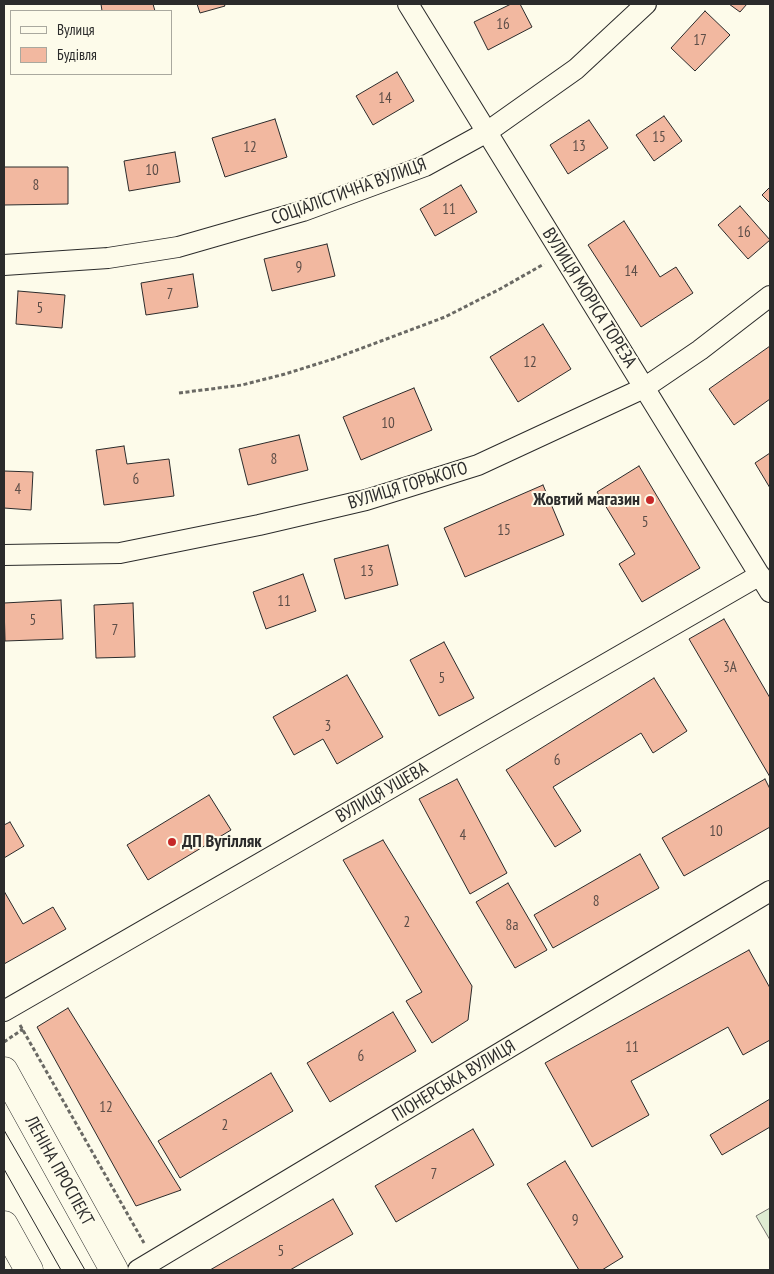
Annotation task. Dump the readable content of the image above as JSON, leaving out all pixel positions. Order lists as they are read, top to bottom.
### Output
{
  "streets": {
    "main road": ["ЛЕНІНА ПРОСПЕКТ"],
    "street": [
      "СОЦІАЛІСТИЧНА ВУЛИЦЯ",
      "ВУЛИЦЯ МОРІСА ТОРЕЗА",
      "ВУЛИЦЯ ГОРЬКОГО",
      "ВУЛИЦЯ УШЕВА",
      "ПІОНЕРСЬКА ВУЛИЦЯ"
    ]
  },
  "crossings": [
    ["СОЦІАЛІСТИЧНА ВУЛИЦЯ", "ВУЛИЦЯ МОРІСА ТОРЕЗА"],
    ["ВУЛИЦЯ МОРІСА ТОРЕЗА", "ВУЛИЦЯ ГОРЬКОГО"],
    ["ВУЛИЦЯ МОРІСА ТОРЕЗА", "ВУЛИЦЯ УШЕВА"]
  ],
  "places": ["Жовтий магазин", "ДП Вугілляк"],
  "house_numbers": [
    "16",
    "17",
    "14",
    "15",
    "13",
    "12",
    "10",
    "8",
    "11",
    "16",
    "9",
    "14",
    "7",
    "5",
    "12",
    "10",
    "8",
    "6",
    "4",
    "5",
    "15",
    "13",
    "11",
    "5",
    "7",
    "3А",
    "5",
    "3",
    "6",
    "10",
    "4",
    "8",
    "2",
    "8а",
    "11",
    "6",
    "12",
    "2",
    "7",
    "9",
    "5"
  ],
  "legend": ["Вулиця", "Будівля"]
}
